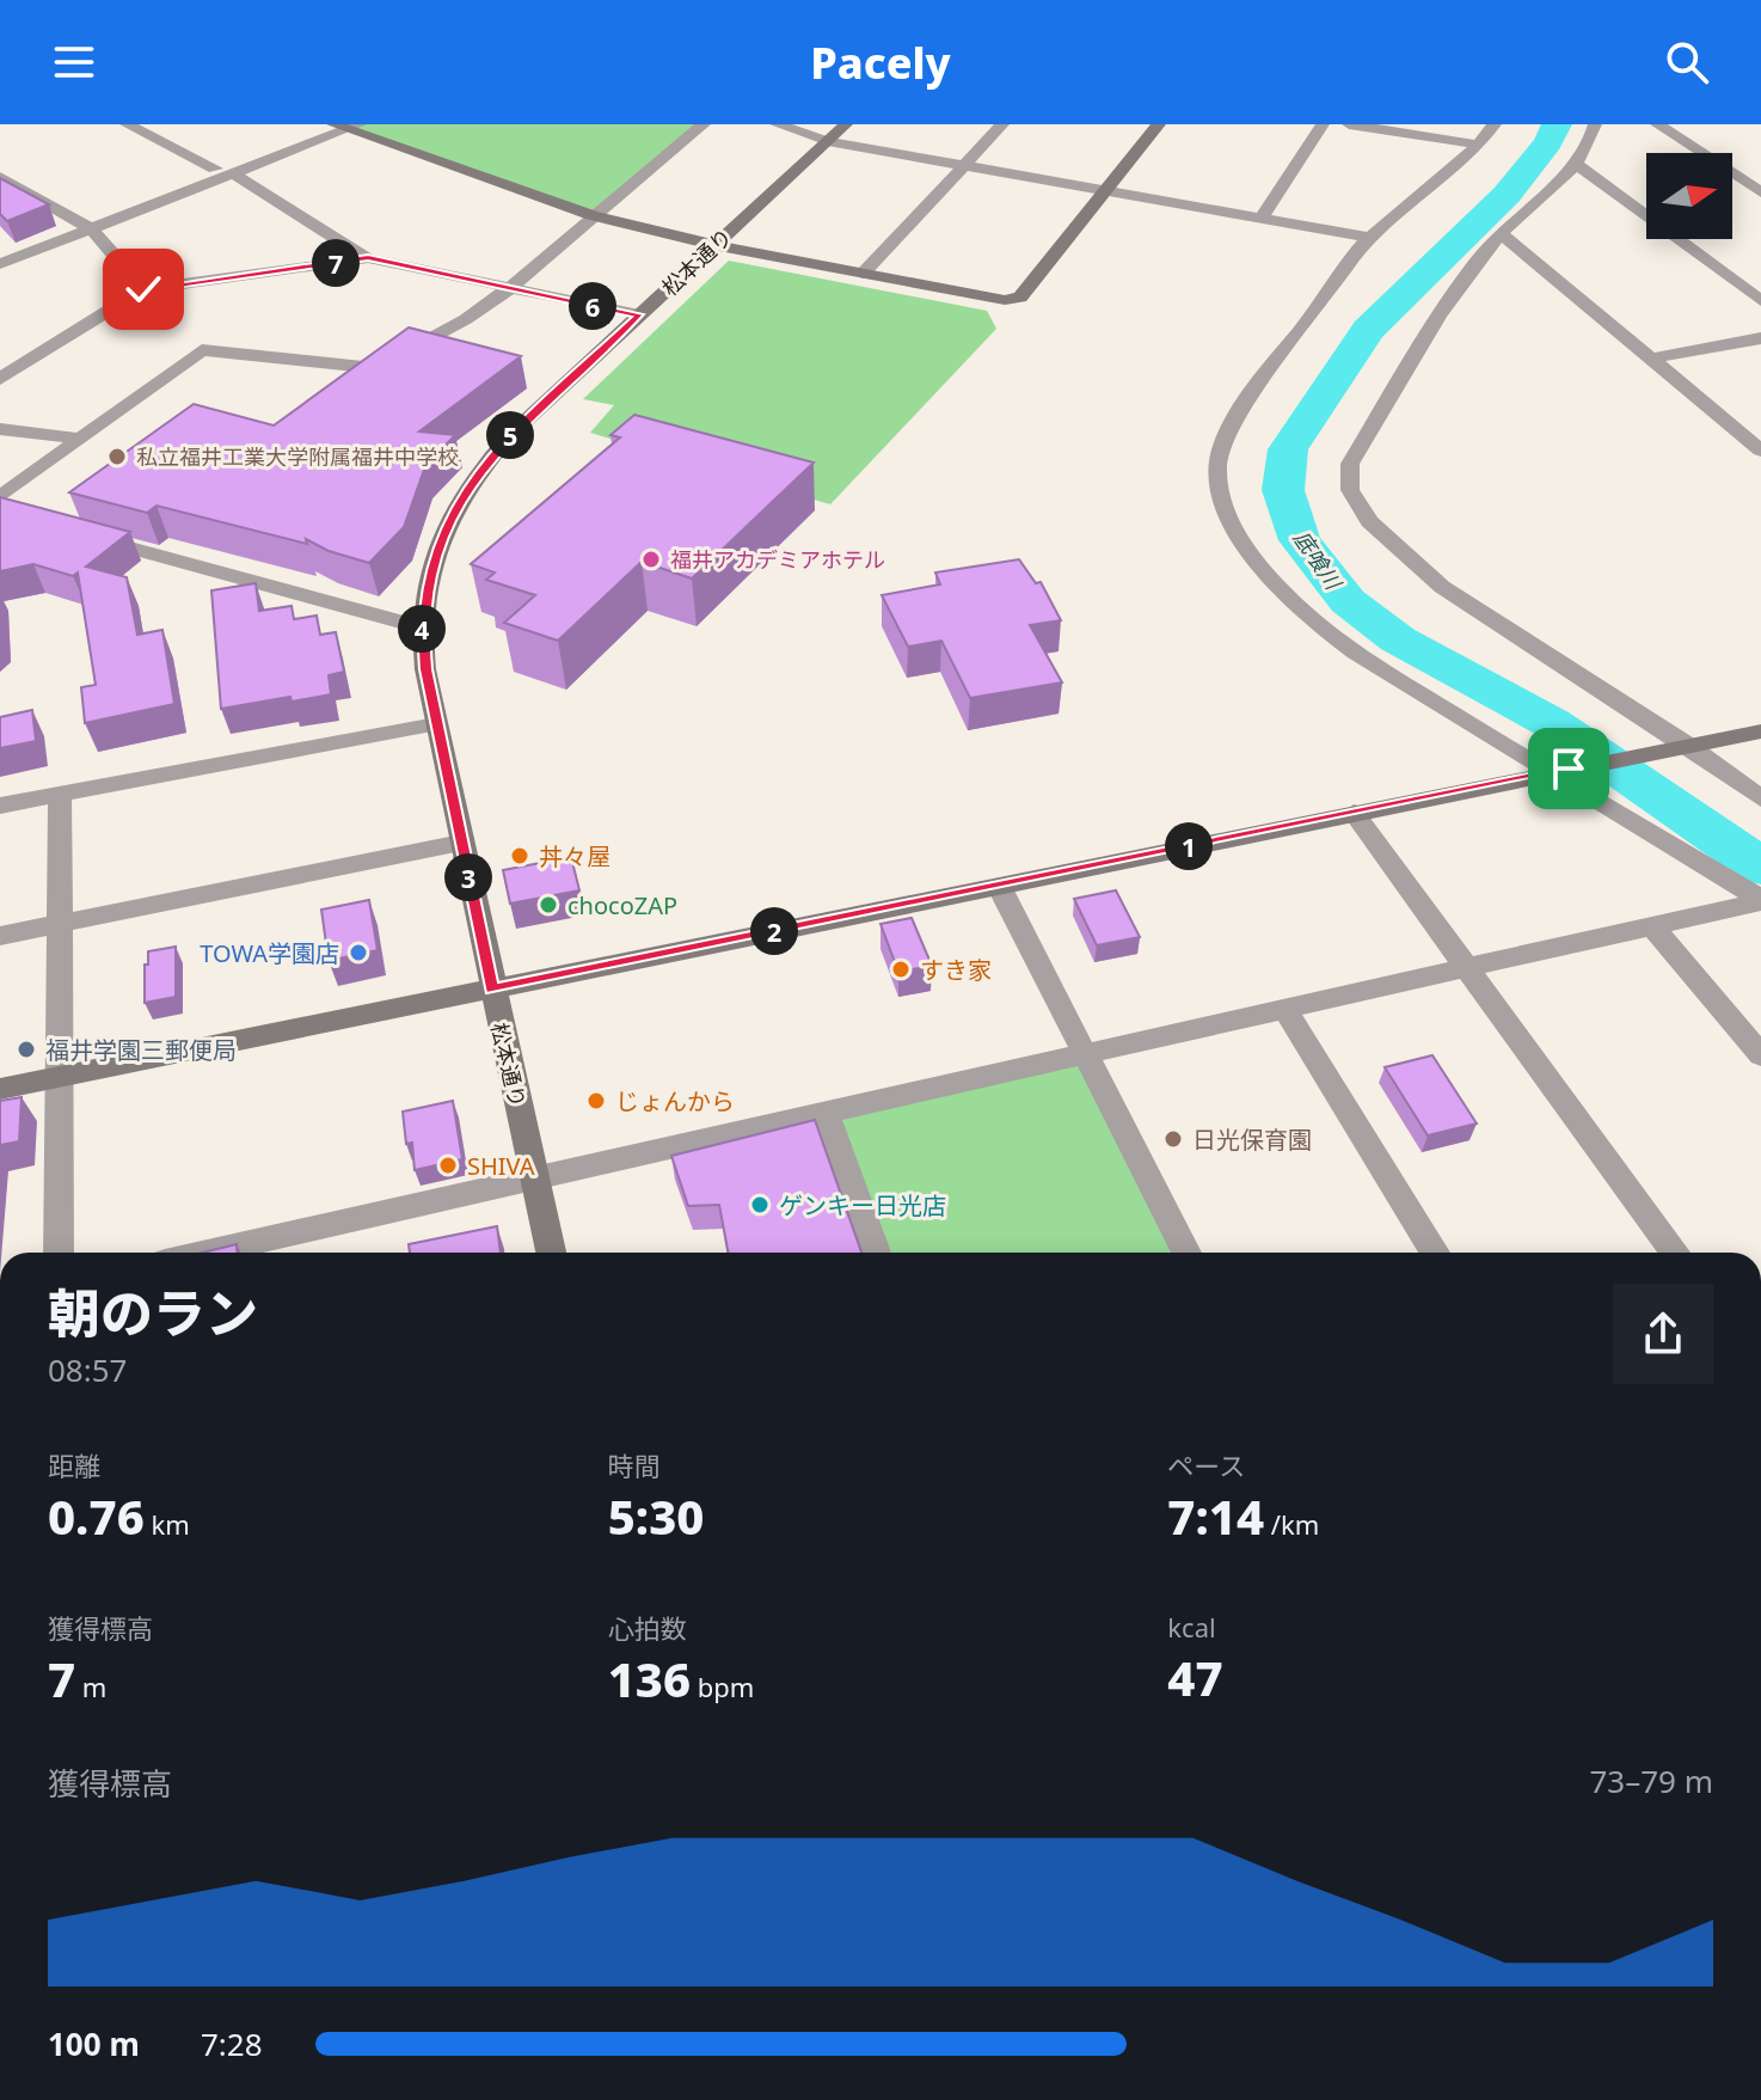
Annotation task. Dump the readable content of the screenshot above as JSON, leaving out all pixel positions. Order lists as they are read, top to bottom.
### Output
{
  "streets": {
    "street": ["松本通り"]
  },
  "water": ["底喰川"],
  "places": [
    "私立福井工業大学附属福井中学校",
    "福井アカデミアホテル",
    "丼々屋",
    "chocoZAP",
    "TOWA学園店",
    "すき家",
    "福井学園三郵便局",
    "じょんから",
    "日光保育園",
    "SHIVA",
    "ゲンキー日光店"
  ],
  "north": "right",
  "page": {
    "header": "Pacely",
    "pins": [
      "7",
      "6",
      "5",
      "4",
      "1",
      "3",
      "2"
    ],
    "heading": ["朝のラン", "08:57"],
    "stats": [
      ["距離", "0.76 km"],
      ["時間", "5:30"],
      ["ペース", "7:14 /km"],
      ["獲得標高", "7 m"],
      ["心拍数", "136 bpm"],
      ["kcal", "47"]
    ],
    "chart": ["獲得標高", "73–79 m"],
    "list": [
      {
        "name": "100 m",
        "note": "7:28"
      }
    ]
  }
}
